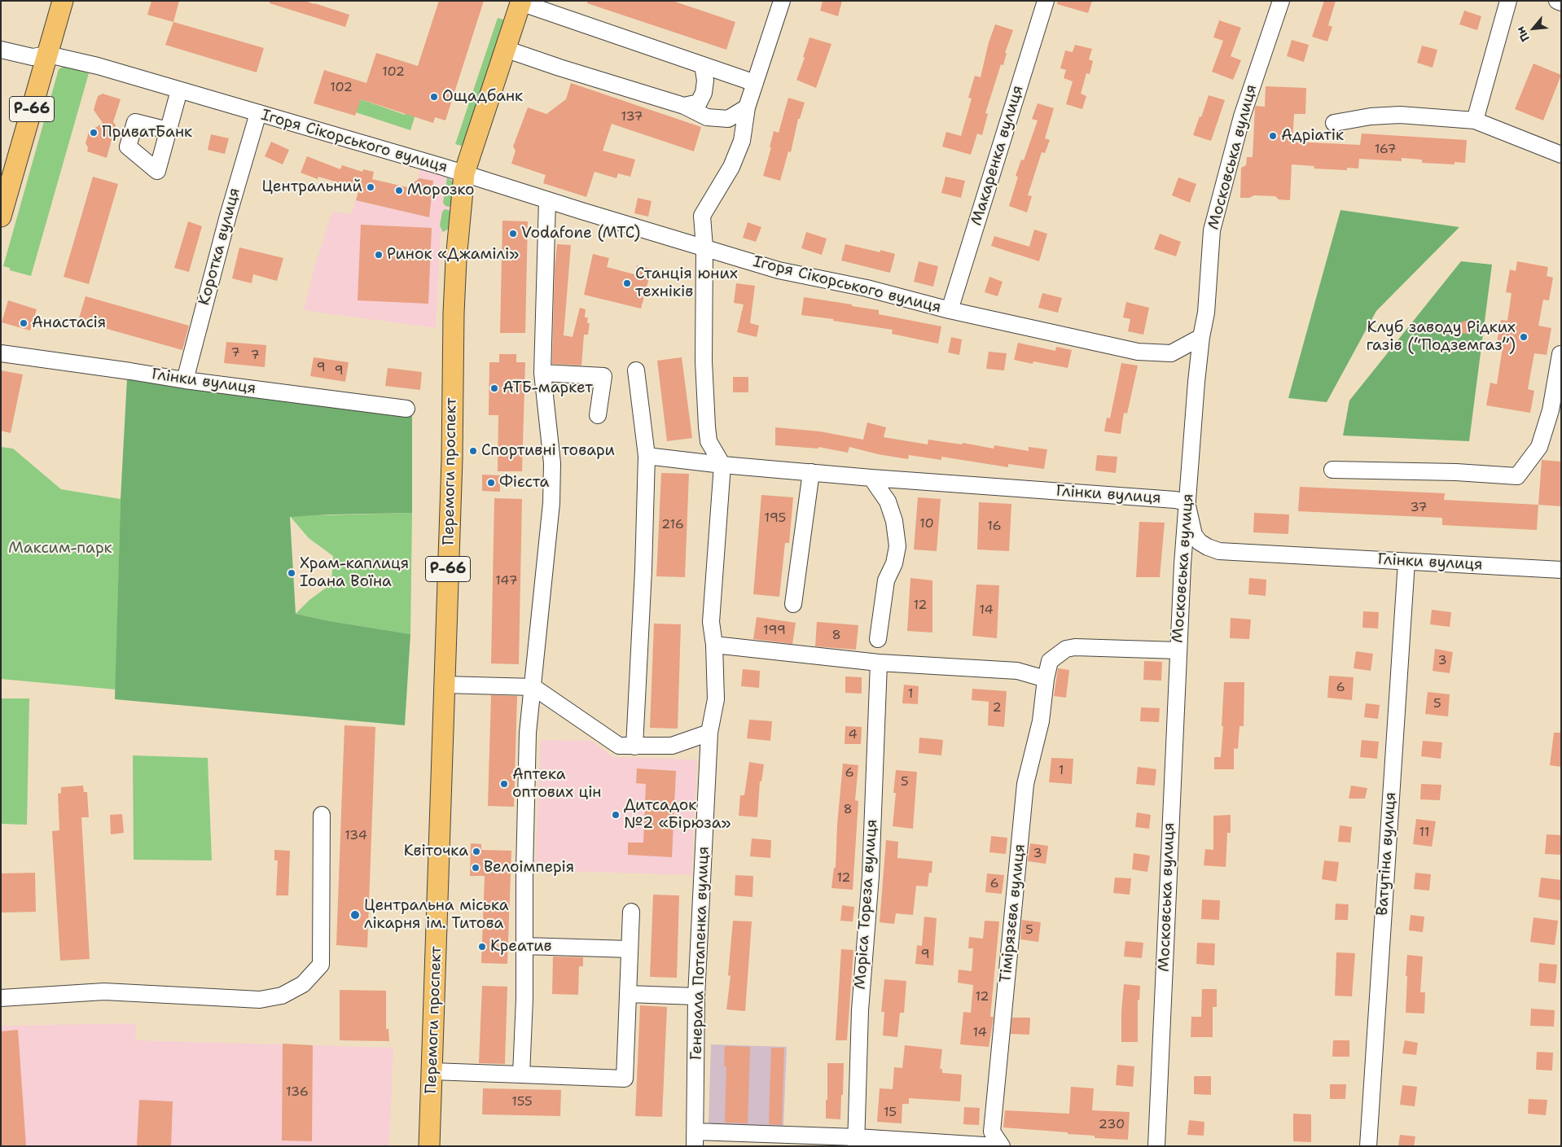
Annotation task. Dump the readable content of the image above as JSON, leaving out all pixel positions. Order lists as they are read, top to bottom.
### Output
{
  "streets": {
    "main road": ["Р-66", "Перемоги проспект"],
    "street": [
      "Ігоря Сікорського вулиця",
      "Макаренка вулиця",
      "Московська вулиця",
      "Коротка вулиця",
      "Глінки вулиця",
      "Ватутіна вулиця",
      "Моріса Тореза вулиця",
      "Тімірязєва вулиця",
      "Генерала Потапенка вулиця"
    ]
  },
  "crossings": [
    ["Р-66", "Ігоря Сікорського вулиця"],
    ["Ігоря Сікорського вулиця", "Макаренка вулиця"],
    ["Ігоря Сікорського вулиця", "Московська вулиця"],
    ["Ігоря Сікорського вулиця", "Коротка вулиця"],
    ["Ігоря Сікорського вулиця", "Перемоги проспект"],
    ["Московська вулиця", "Глінки вулиця"],
    ["Московська вулиця", "Тімірязєва вулиця"],
    ["Коротка вулиця", "Глінки вулиця"],
    ["Глінки вулиця", "Ватутіна вулиця"],
    ["Глінки вулиця", "Генерала Потапенка вулиця"]
  ],
  "parks": ["Максим-парк"],
  "places": [
    "Ощадбанк",
    "ПриватБанк",
    "Адріатік",
    "Центральний",
    "Морозко",
    "Vodafone (МТС)",
    "Ринок «Джамілі»",
    "Станція юних техніків",
    "Анастасія",
    "Клуб заводу Рідких газів (“Подземгаз”)",
    "АТБ-маркет",
    "Спортивні товари",
    "Фієста",
    "Храм-каплиця Іоана Воїна",
    "Аптека оптових цін",
    "Дитсадок №2 «Бірюза»",
    "Квіточка",
    "Велоімперія",
    "Центральна міська лікарня ім. Титова",
    "Креатив"
  ],
  "house_numbers": [
    "102",
    "102",
    "137",
    "167",
    "7",
    "7",
    "9",
    "9",
    "37",
    "195",
    "10",
    "216",
    "16",
    "147",
    "12",
    "14",
    "199",
    "8",
    "3",
    "6",
    "1",
    "5",
    "2",
    "4",
    "1",
    "6",
    "5",
    "8",
    "11",
    "134",
    "3",
    "12",
    "6",
    "5",
    "9",
    "12",
    "14",
    "136",
    "155",
    "15",
    "230"
  ],
  "north": "bottom left"
}
